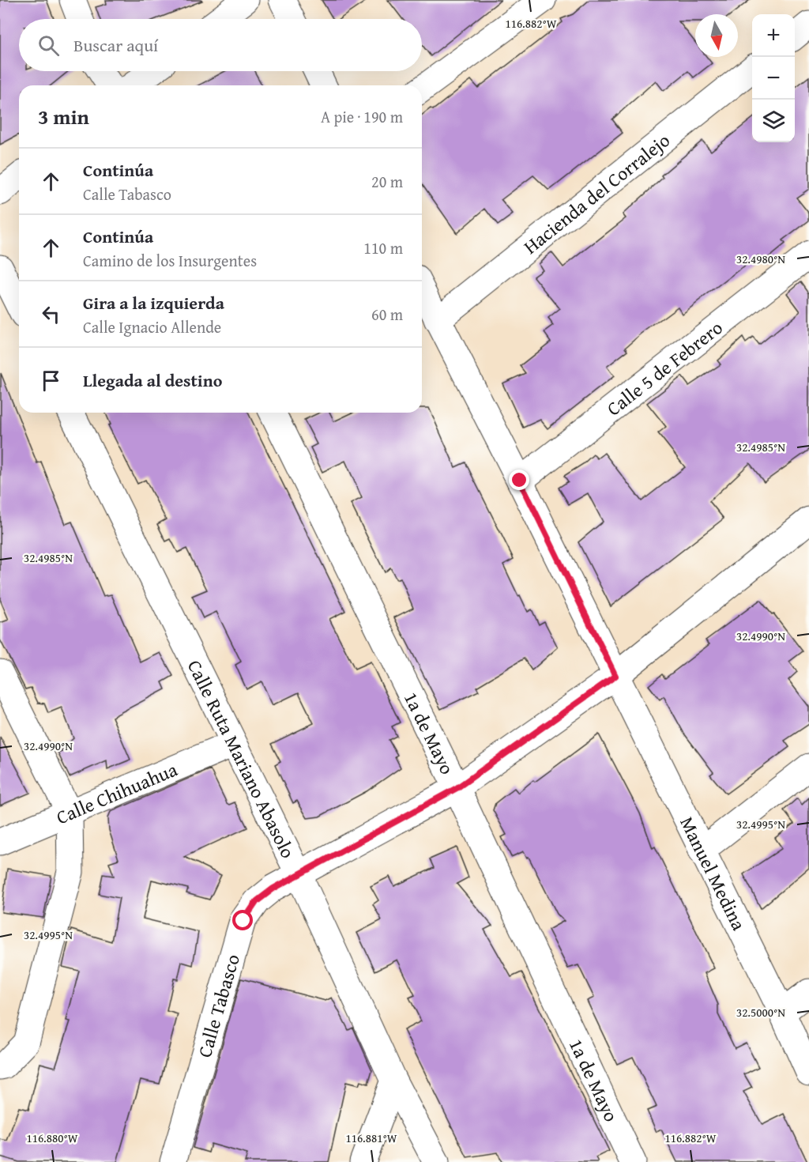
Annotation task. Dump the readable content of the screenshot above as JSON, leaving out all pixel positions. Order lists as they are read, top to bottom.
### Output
{
  "streets": {
    "street": [
      "Hacienda del Corralejo",
      "Calle 5 de Febrero",
      "1a de Mayo",
      "Calle Ruta Mariano Abasolo",
      "Calle Chihuahua",
      "Manuel Medina",
      "Calle Tabasco"
    ]
  },
  "crossings": [
    ["Hacienda del Corralejo", "Manuel Medina"],
    ["Calle 5 de Febrero", "Manuel Medina"],
    ["1a de Mayo", "Calle Tabasco"],
    ["Calle Ruta Mariano Abasolo", "Calle Chihuahua"],
    ["Calle Ruta Mariano Abasolo", "Calle Tabasco"],
    ["Manuel Medina", "Calle Tabasco"]
  ],
  "north": "bottom",
  "page": {
    "map_buttons": ["+", "−"],
    "search": "Buscar aquí",
    "heading": ["3 min", "A pie · 190 m"],
    "list": [
      ["Continúa", "Calle Tabasco", "20 m"],
      ["Continúa", "Camino de los Insurgentes", "110 m"],
      ["Gira a la izquierda", "Calle Ignacio Allende", "60 m"],
      "Llegada al destino"
    ]
  },
  "coordinates": [
    "116.882°W",
    "32.4980°N",
    "32.4985°N",
    "32.4990°N",
    "32.4995°N",
    "32.5000°N",
    "116.880°W",
    "116.881°W"
  ]
}
